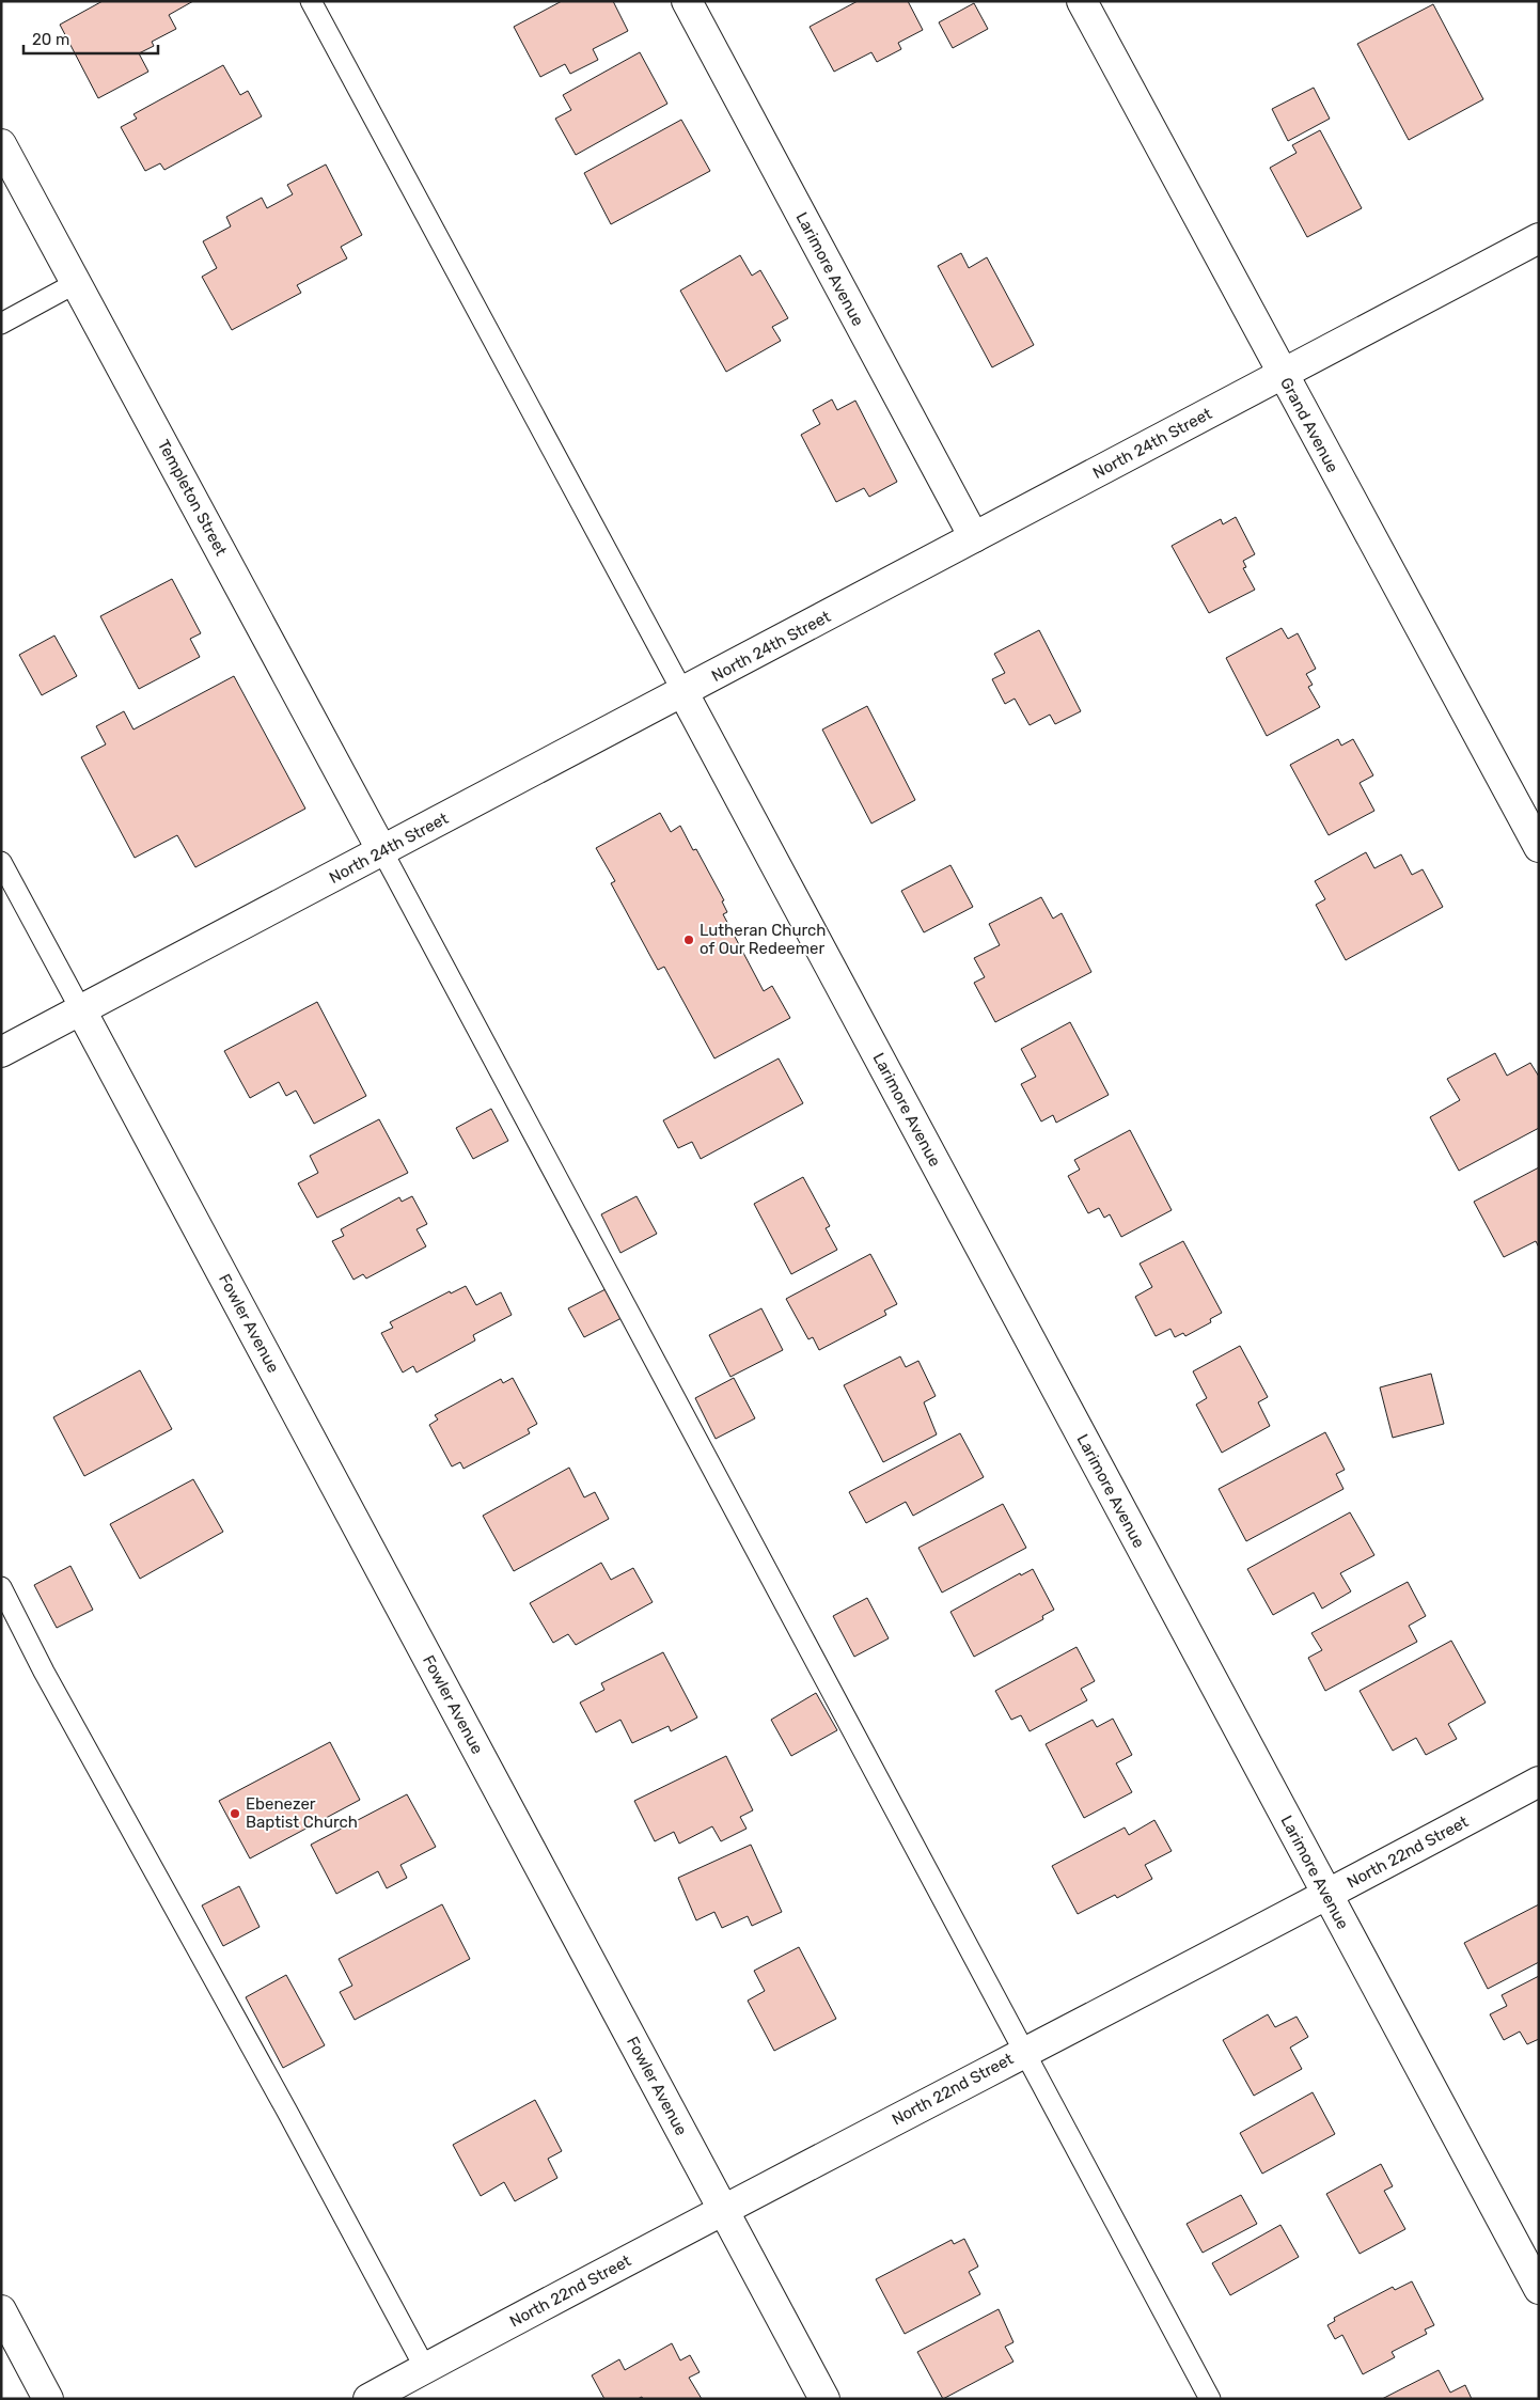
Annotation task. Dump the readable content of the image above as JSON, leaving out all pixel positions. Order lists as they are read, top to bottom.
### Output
{
  "streets": {
    "street": [
      "Larimore Avenue",
      "Grand Avenue",
      "North 24th Street",
      "Templeton Street",
      "Fowler Avenue",
      "North 22nd Street"
    ]
  },
  "crossings": [
    ["Larimore Avenue", "North 24th Street"],
    ["Larimore Avenue", "North 22nd Street"],
    ["Grand Avenue", "North 24th Street"],
    ["North 24th Street", "Templeton Street"],
    ["North 24th Street", "Fowler Avenue"],
    ["Fowler Avenue", "North 22nd Street"]
  ],
  "places": ["Lutheran Church of Our Redeemer", "Ebenezer Baptist Church"],
  "scale_bar": "20 m"
}
